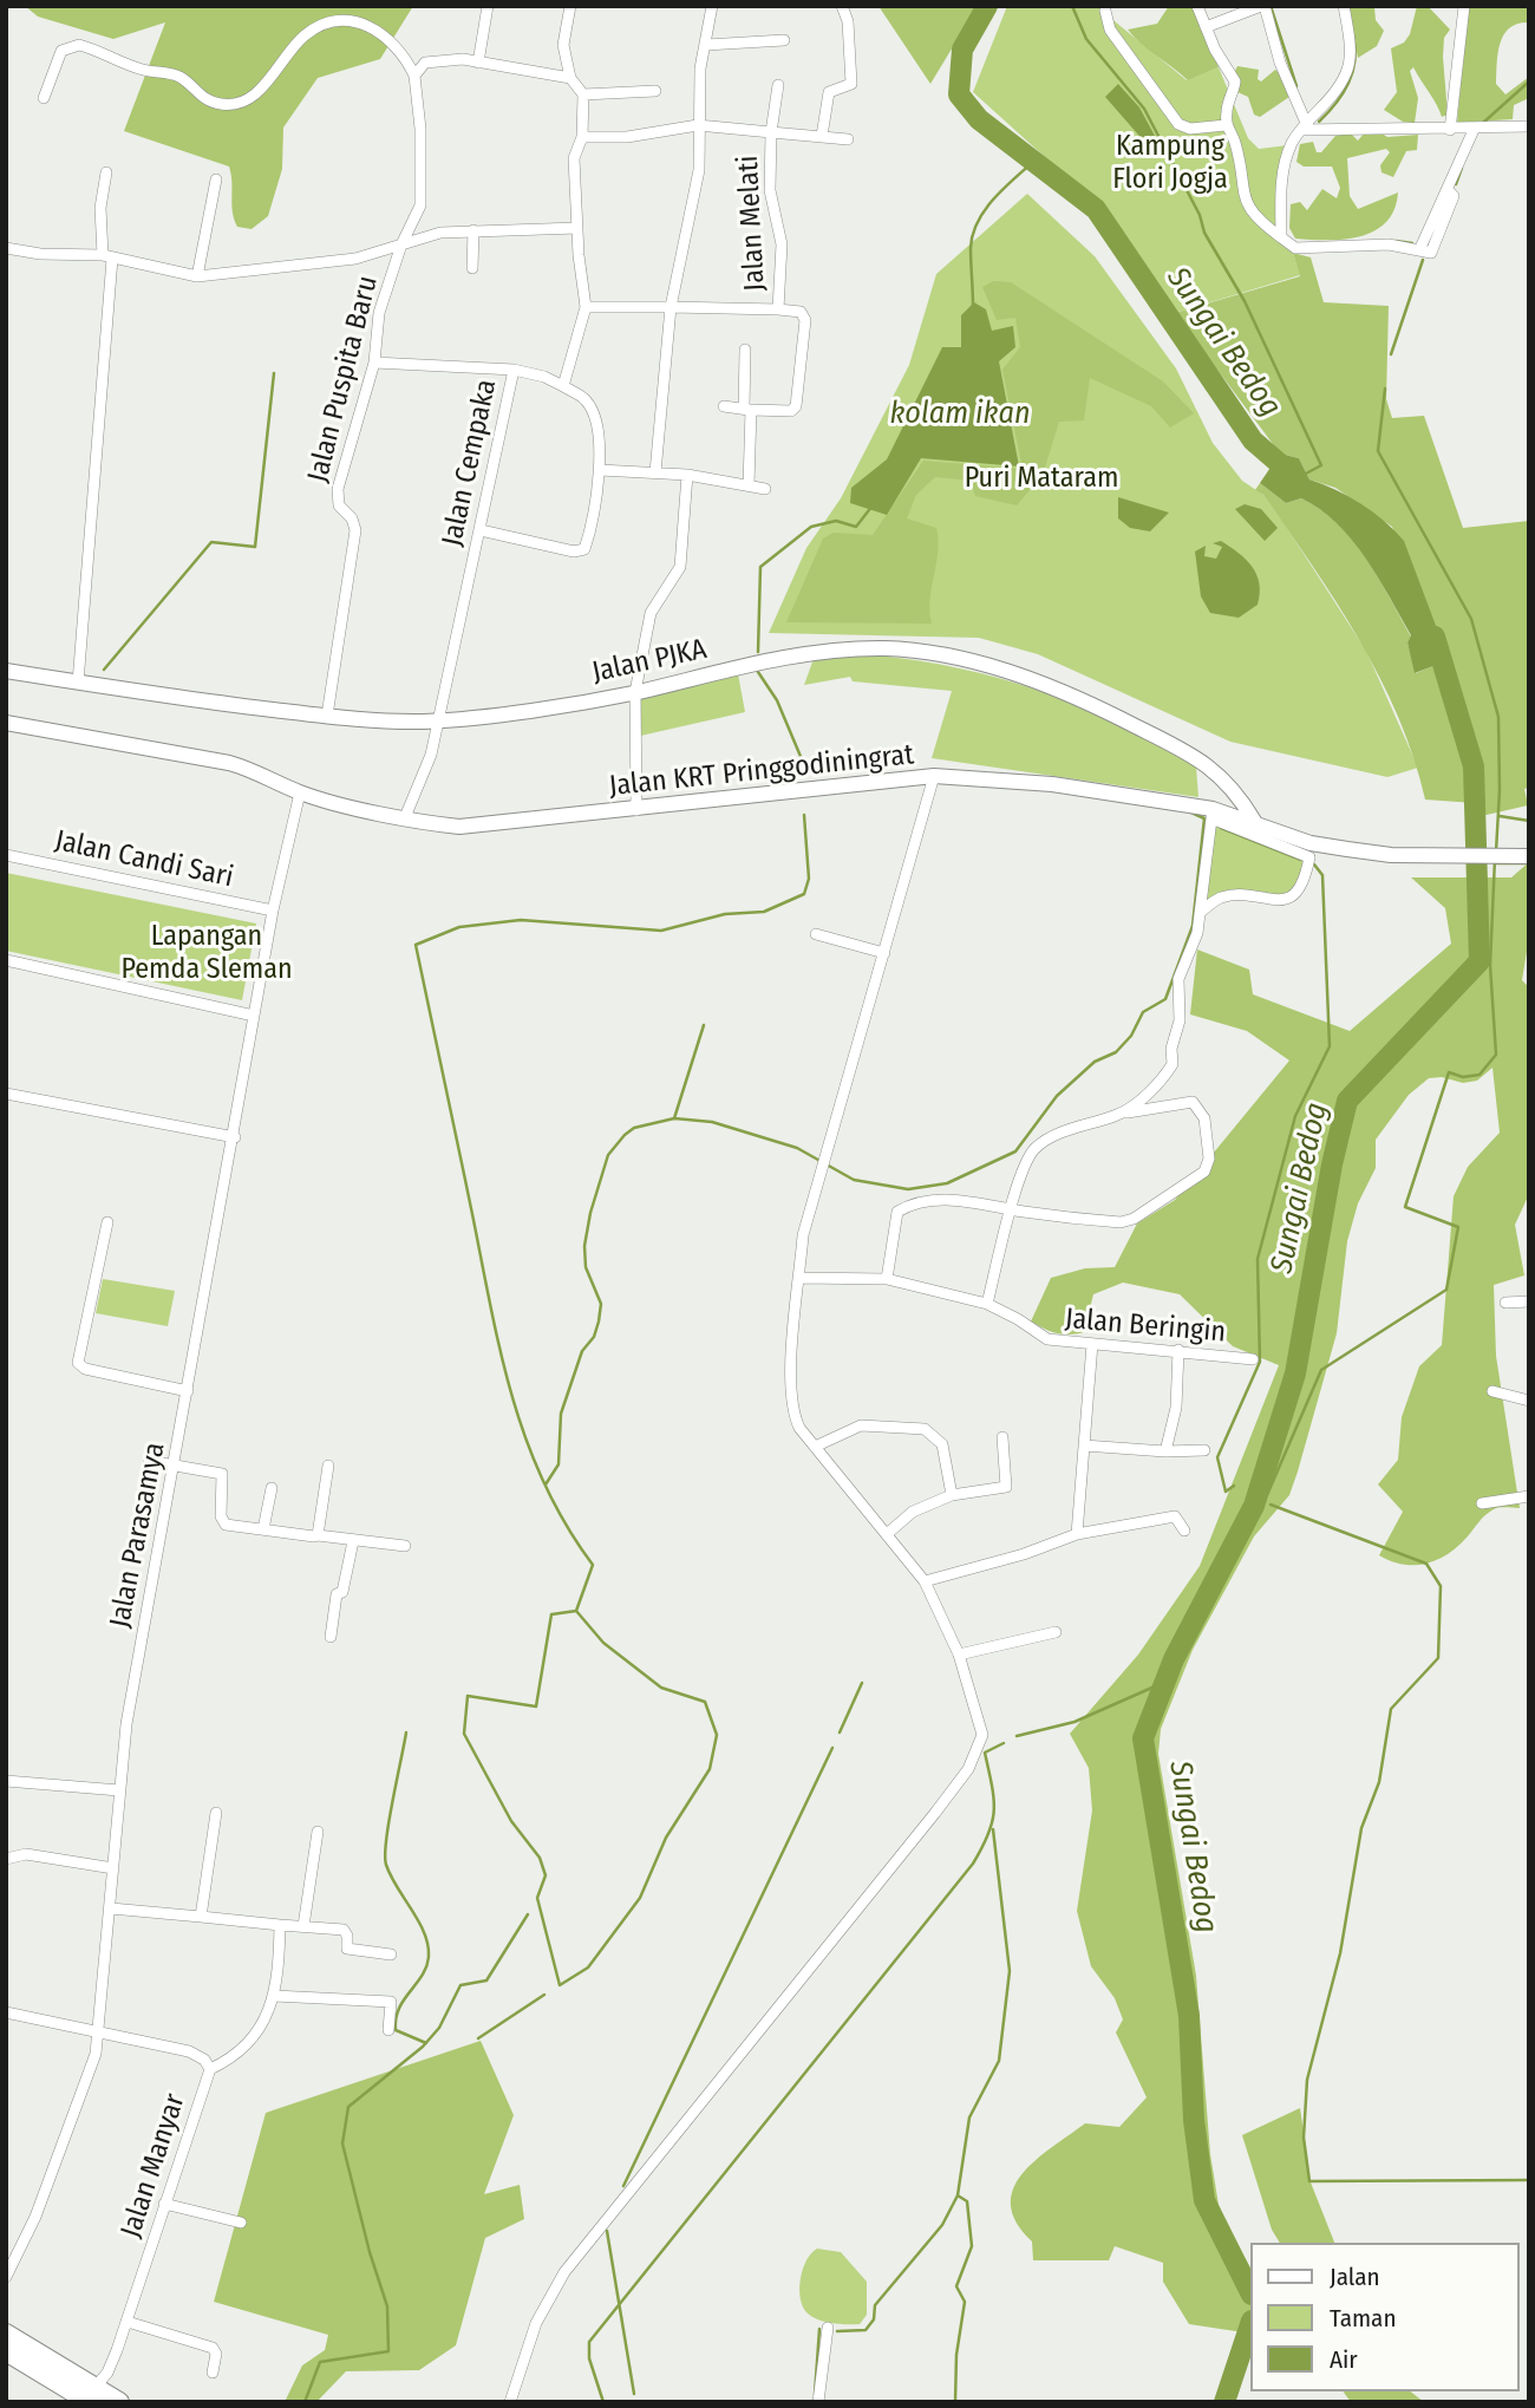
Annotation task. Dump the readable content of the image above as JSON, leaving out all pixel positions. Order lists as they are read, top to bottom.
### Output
{
  "streets": {
    "main road": ["Jalan PJKA", "Jalan KRT Pringgodiningrat"],
    "street": [
      "Jalan Melati",
      "Jalan Puspita Baru",
      "Jalan Cempaka",
      "Jalan Candi Sari",
      "Jalan Beringin",
      "Jalan Parasamya",
      "Jalan Manyar"
    ]
  },
  "crossings": [
    ["Jalan Puspita Baru", "Jalan PJKA"],
    ["Jalan Cempaka", "Jalan PJKA"],
    ["Jalan Cempaka", "Jalan KRT Pringgodiningrat"],
    ["Jalan PJKA", "Jalan KRT Pringgodiningrat"],
    ["Jalan KRT Pringgodiningrat", "Jalan Parasamya"],
    ["Jalan Candi Sari", "Jalan Parasamya"],
    ["Jalan Parasamya", "Jalan Manyar"]
  ],
  "water": ["Sungai Bedog", "kolam ikan"],
  "parks": ["Kampung Flori Jogja", "Puri Mataram", "Lapangan Pemda Sleman"],
  "legend": ["Jalan", "Taman", "Air"]
}
